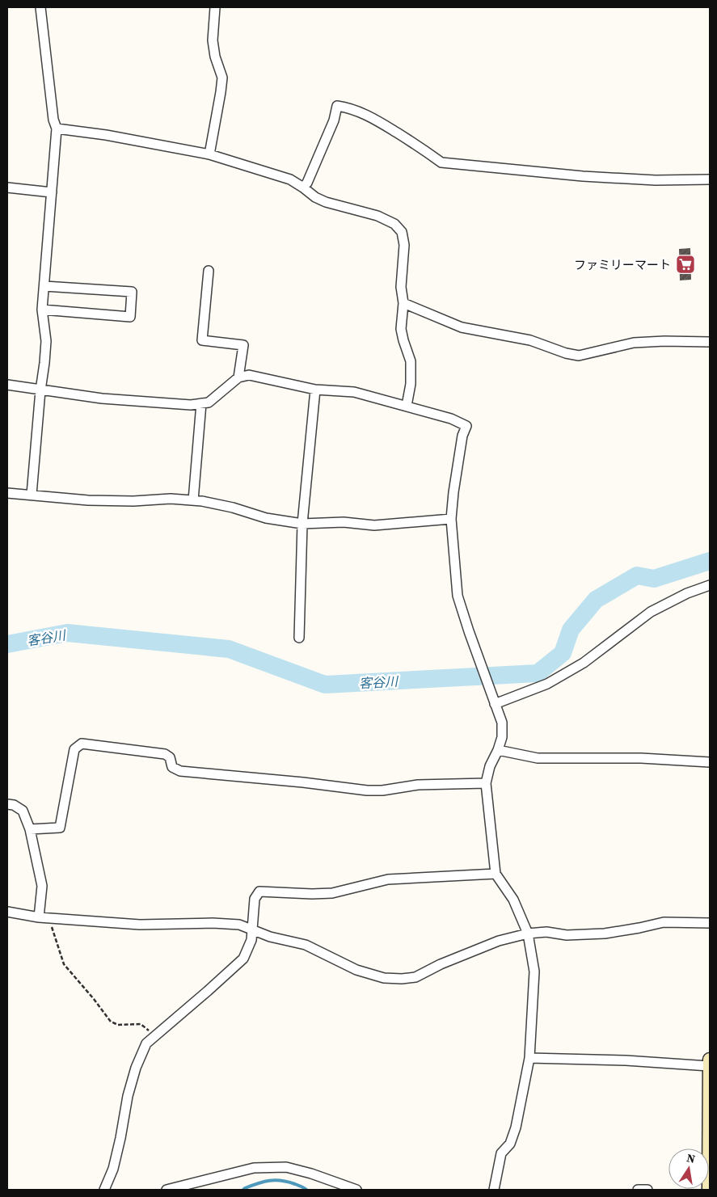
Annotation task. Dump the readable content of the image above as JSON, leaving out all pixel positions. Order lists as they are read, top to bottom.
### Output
{
  "water": ["客谷川"],
  "places": {
    "supermarket": ["ファミリーマート"]
  },
  "north": "top"
}
